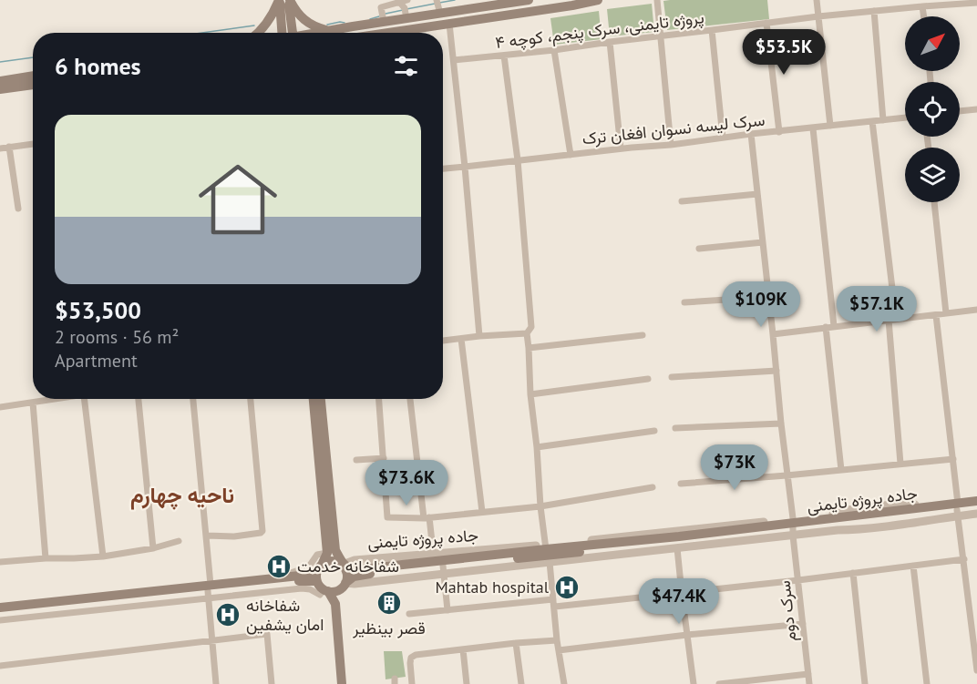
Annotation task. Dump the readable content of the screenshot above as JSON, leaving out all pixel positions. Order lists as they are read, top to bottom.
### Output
{
  "streets": {
    "main road": ["جاده پروژه تایمنی"],
    "street": ["پروژه تایمنی، سرک پنجم، کوچه ۴", "سرک لیسه نسوان افغان‌ ترک", "سرک دوم"]
  },
  "crossings": [
    ["سرک لیسه نسوان افغان‌ ترک", "سرک دوم"],
    ["جاده پروژه تایمنی", "سرک دوم"]
  ],
  "districts": ["ناحیه چهارم"],
  "places": {
    "hospital": ["شفاخانه خدمت", "Mahtab hospital", "شفاخانه امان یشفین"],
    "building": ["قصر بینظیر"]
  },
  "north": "top right",
  "page": {
    "price": [
      "$53.5K",
      "$109K",
      "$57.1K",
      "$73K",
      "$73.6K",
      "$47.4K"
    ],
    "heading": "6 homes",
    "list": [
      {
        "name": "$53,500",
        "note": "2 rooms · 56 m² · Apartment"
      }
    ]
  }
}
